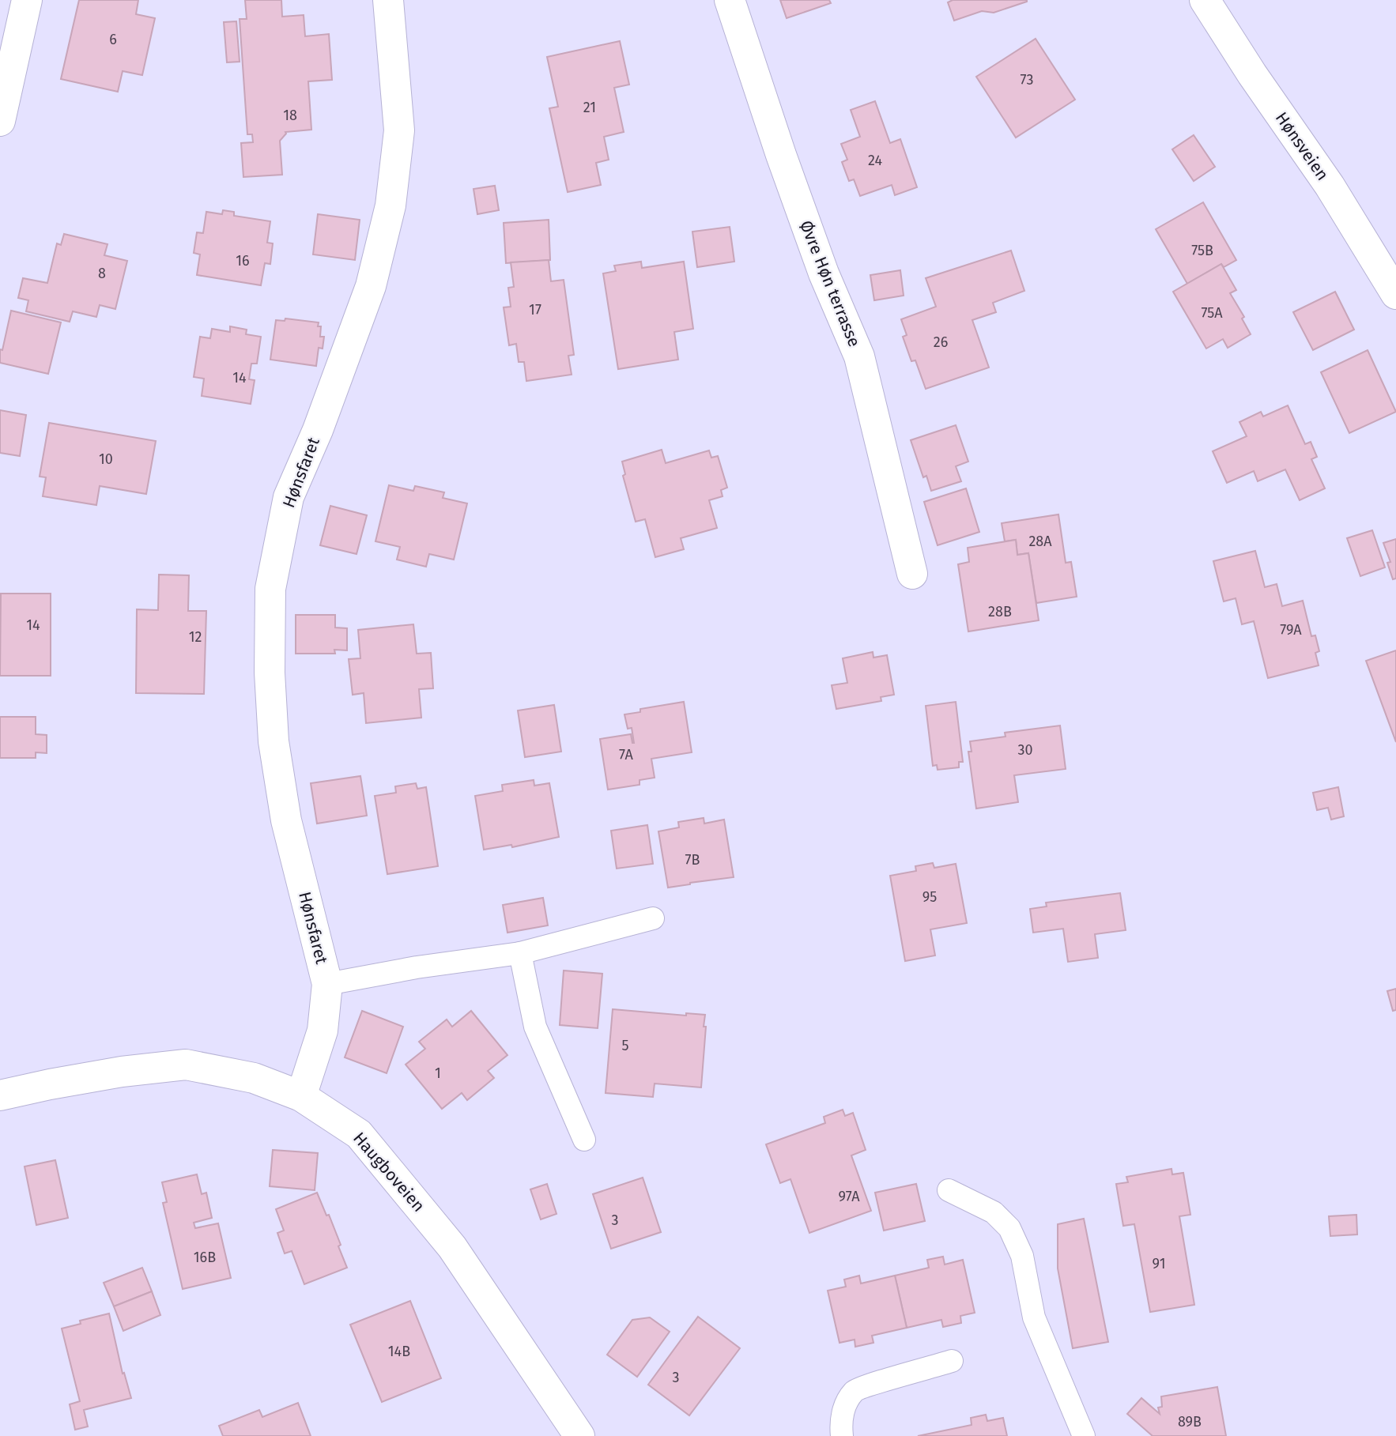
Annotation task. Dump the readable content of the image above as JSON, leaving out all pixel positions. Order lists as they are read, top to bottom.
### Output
{
  "streets": {
    "street": [
      "Hønsveien",
      "Øvre Høn terrasse",
      "Hønsfaret",
      "Haugboveien"
    ]
  },
  "crossings": [
    ["Hønsfaret", "Haugboveien"]
  ],
  "house_numbers": [
    "6",
    "73",
    "21",
    "18",
    "24",
    "75B",
    "16",
    "8",
    "17",
    "75A",
    "26",
    "14",
    "10",
    "28A",
    "28B",
    "14",
    "79A",
    "12",
    "30",
    "7A",
    "7B",
    "95",
    "5",
    "1",
    "97A",
    "3",
    "16B",
    "91",
    "14B",
    "3",
    "89B"
  ]
}
